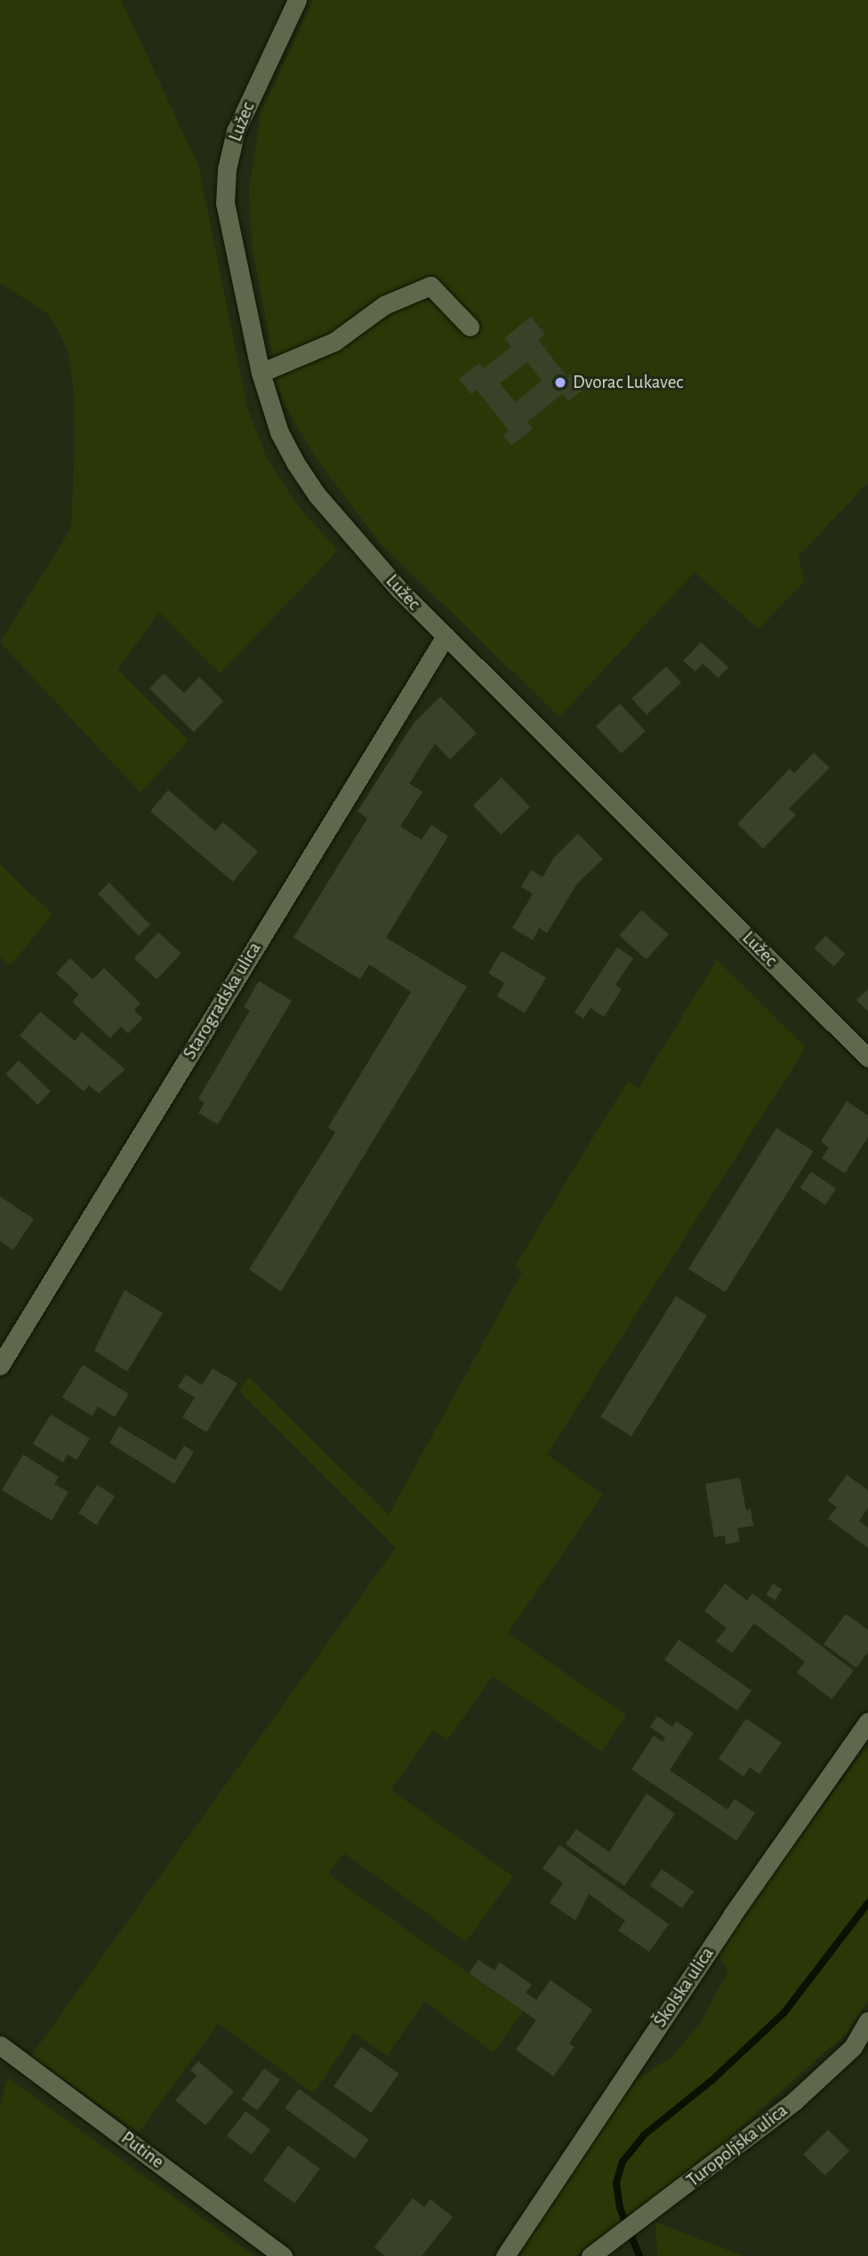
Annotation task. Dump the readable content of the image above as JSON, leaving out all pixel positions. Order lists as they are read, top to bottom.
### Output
{
  "streets": {
    "street": [
      "Lužec",
      "Starogradska ulica",
      "Školska ulica",
      "Turopoljska ulica",
      "Putine"
    ]
  },
  "crossings": [
    ["Lužec", "Starogradska ulica"]
  ],
  "places": ["Dvorac Lukavec"]
}
